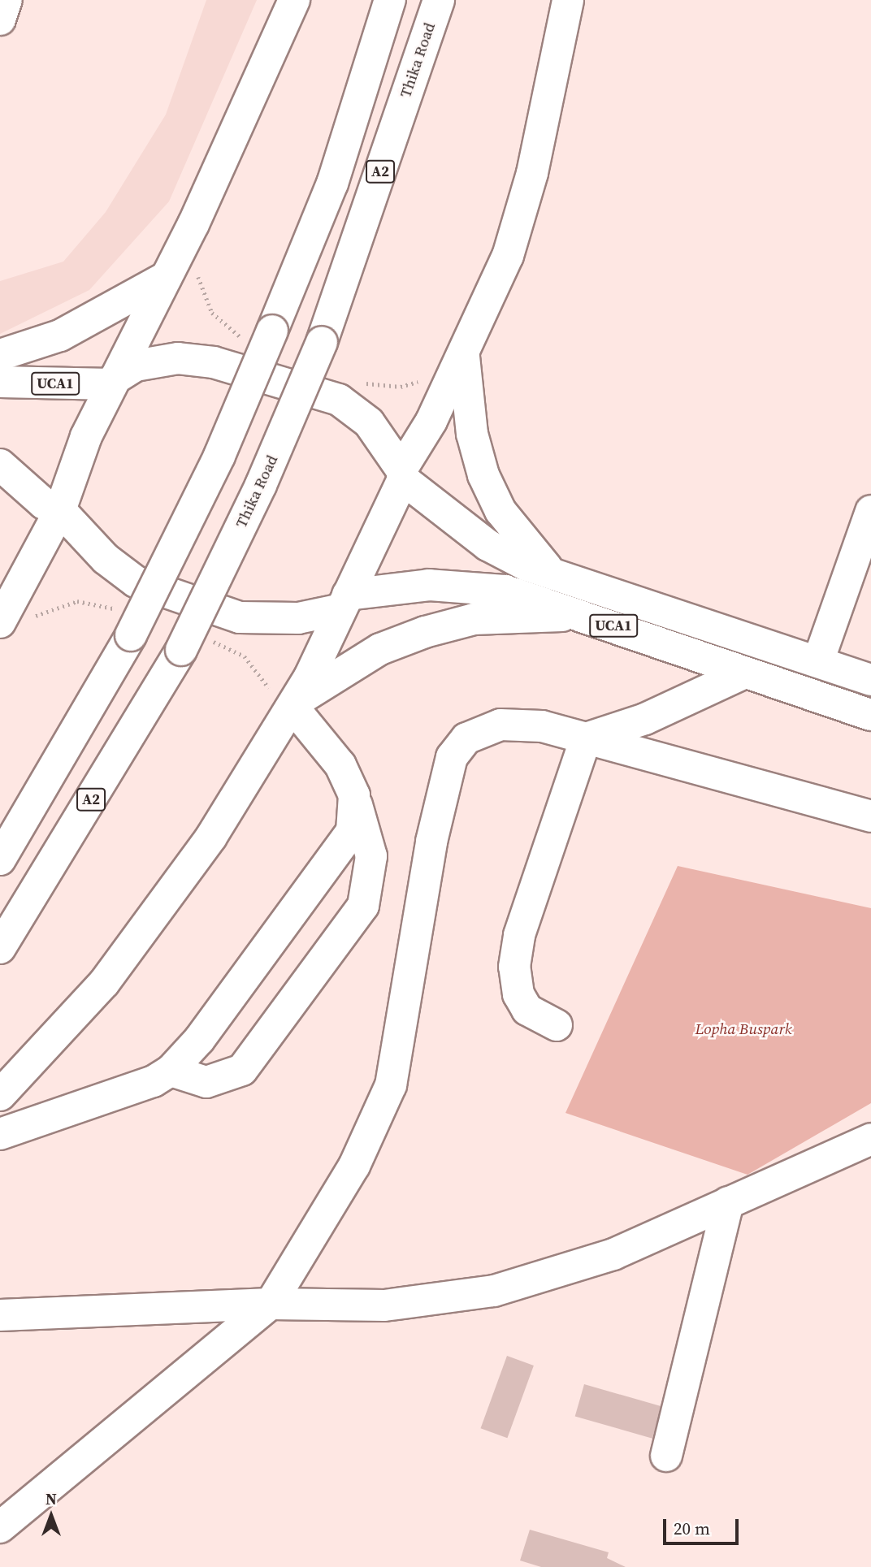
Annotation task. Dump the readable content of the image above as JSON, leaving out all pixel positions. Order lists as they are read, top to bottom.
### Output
{
  "streets": {
    "main road": ["Thika Road", "A2", "UCA1"]
  },
  "parks": ["Lopha Buspark"],
  "scale_bar": "20 m",
  "north": "top"
}
